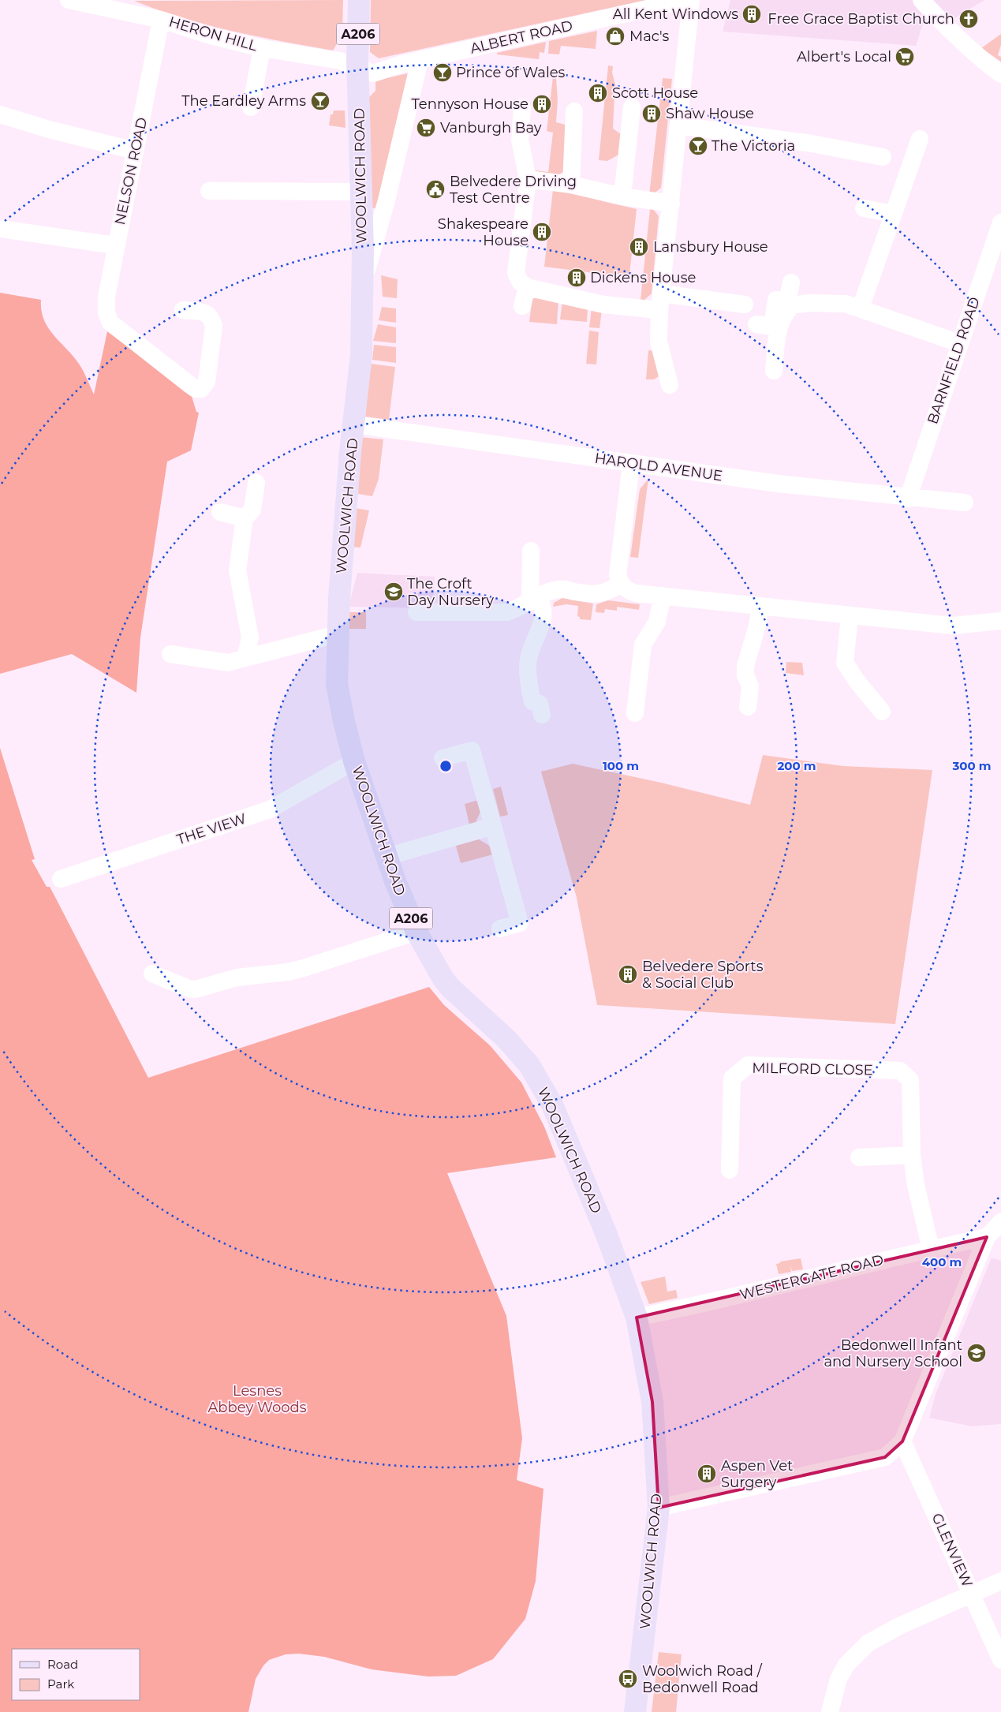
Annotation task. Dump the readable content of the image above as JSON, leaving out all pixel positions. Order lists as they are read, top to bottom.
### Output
{
  "streets": {
    "main road": ["A206", "WOOLWICH ROAD"],
    "street": [
      "HERON HILL",
      "ALBERT ROAD",
      "NELSON ROAD",
      "BARNFIELD ROAD",
      "HAROLD AVENUE",
      "THE VIEW",
      "MILFORD CLOSE",
      "WESTERGATE ROAD",
      "GLENVIEW"
    ]
  },
  "crossings": [
    ["HERON HILL", "A206"],
    ["HERON HILL", "ALBERT ROAD"],
    ["HERON HILL", "NELSON ROAD"],
    ["HERON HILL", "WOOLWICH ROAD"],
    ["A206", "ALBERT ROAD"],
    ["A206", "WOOLWICH ROAD"],
    ["ALBERT ROAD", "WOOLWICH ROAD"],
    ["WOOLWICH ROAD", "HAROLD AVENUE"],
    ["WOOLWICH ROAD", "THE VIEW"],
    ["WOOLWICH ROAD", "WESTERGATE ROAD"],
    ["BARNFIELD ROAD", "HAROLD AVENUE"],
    ["MILFORD CLOSE", "WESTERGATE ROAD"]
  ],
  "parks": ["Lesnes Abbey Woods"],
  "places": {
    "building": [
      "All Kent Windows",
      "Scott House",
      "Tennyson House",
      "Shaw House",
      "Shakespeare House",
      "Lansbury House",
      "Dickens House",
      "Belvedere Sports & Social Club",
      "Aspen Vet Surgery"
    ],
    "church": ["Free Grace Baptist Church"],
    "shop": ["Mac's"],
    "supermarket": ["Albert's Local", "Vanburgh Bay"],
    "bar": ["Prince of Wales", "The Eardley Arms", "The Victoria"],
    "public building": ["Belvedere Driving Test Centre"],
    "school or university": ["The Croft Day Nursery", "Bedonwell Infant and Nursery School"],
    "bus stop": ["Woolwich Road / Bedonwell Road"]
  },
  "legend": ["Road", "Park"],
  "rings": [
    "100 m",
    "200 m",
    "300 m",
    "400 m"
  ]
}
